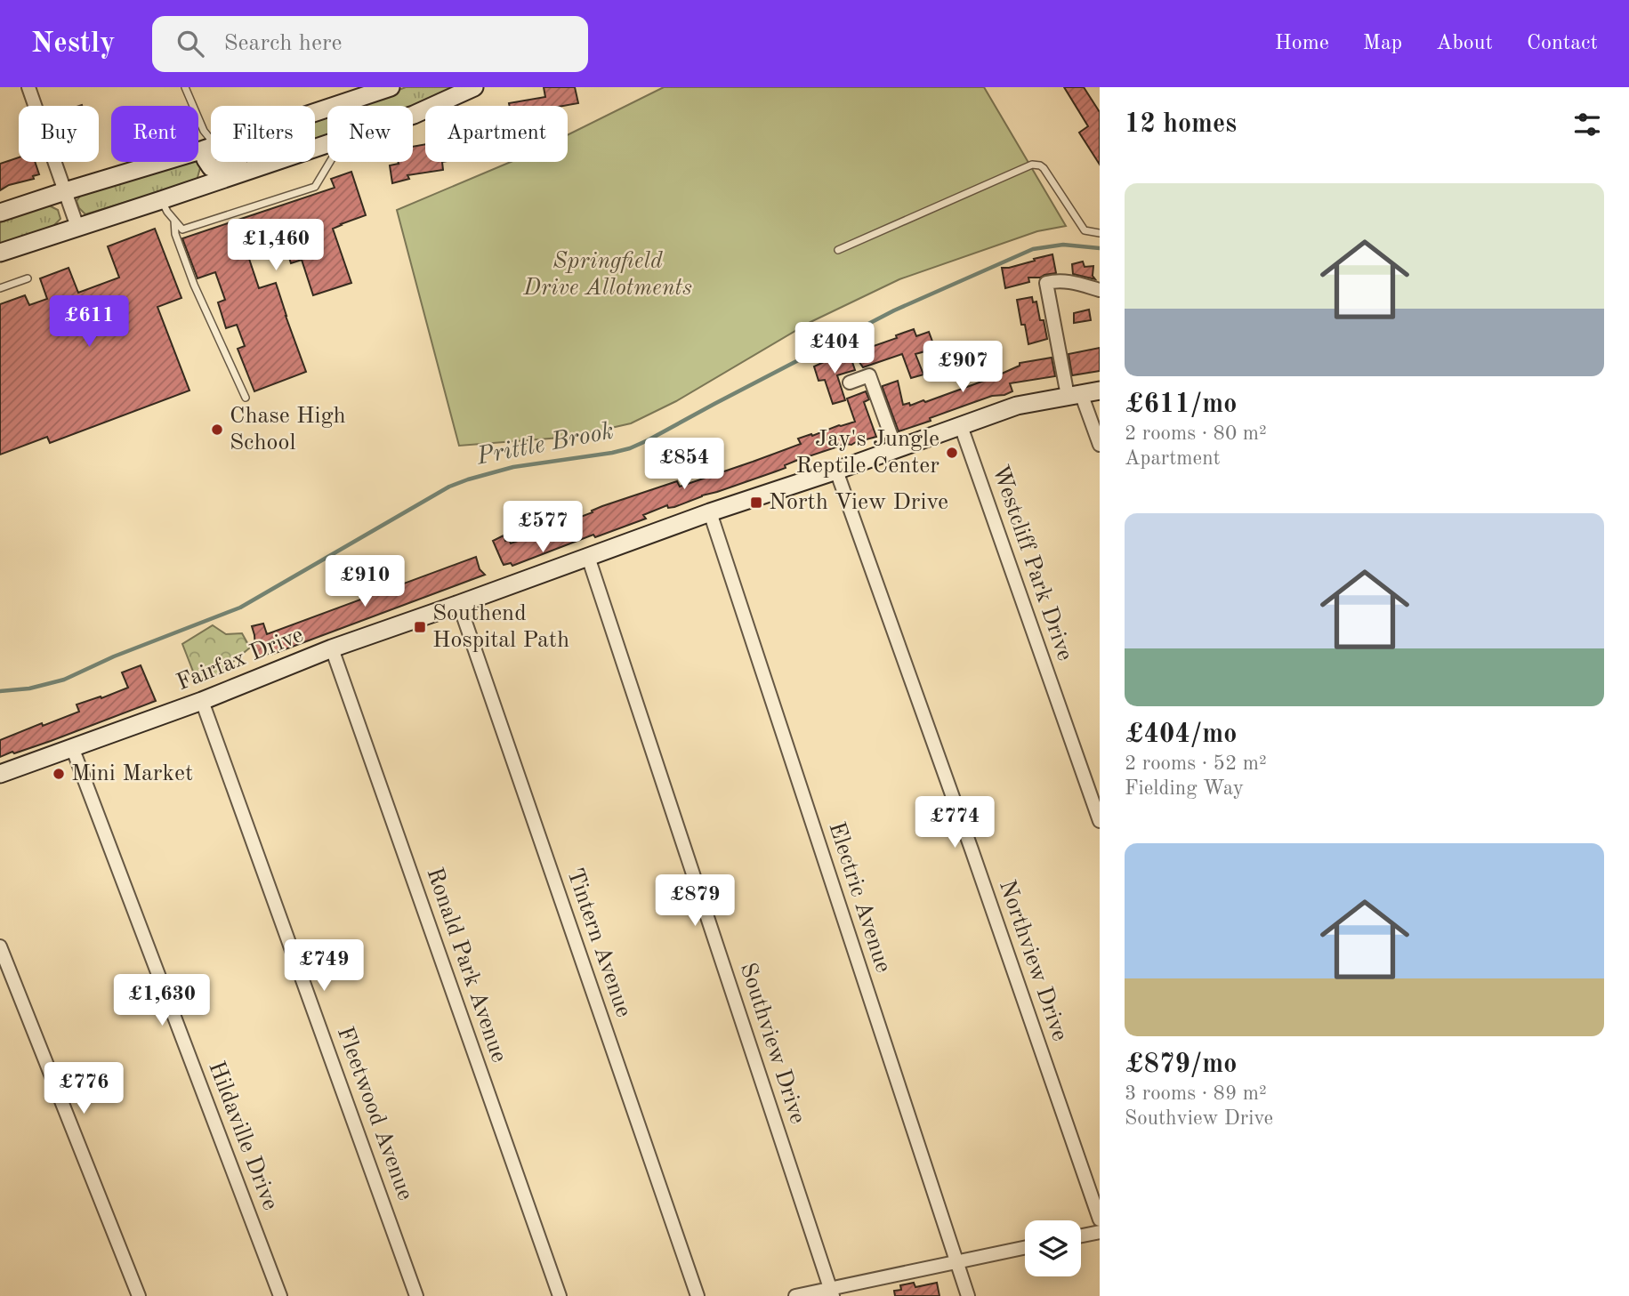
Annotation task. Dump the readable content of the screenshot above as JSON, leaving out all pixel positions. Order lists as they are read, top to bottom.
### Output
{
  "streets": {
    "street": [
      "Westcliff Park Drive",
      "Fairfax Drive",
      "Electric Avenue",
      "Tintern Avenue",
      "Northview Drive",
      "Ronald Park Avenue",
      "Southview Drive",
      "Fleetwood Avenue",
      "Hildaville Drive"
    ]
  },
  "crossings": [
    ["Westcliff Park Drive", "Fairfax Drive"],
    ["Fairfax Drive", "Electric Avenue"],
    ["Fairfax Drive", "Tintern Avenue"],
    ["Fairfax Drive", "Northview Drive"],
    ["Fairfax Drive", "Ronald Park Avenue"],
    ["Fairfax Drive", "Southview Drive"],
    ["Fairfax Drive", "Fleetwood Avenue"],
    ["Fairfax Drive", "Hildaville Drive"]
  ],
  "water": ["Prittle Brook"],
  "parks": ["Springfield Drive Allotments"],
  "places": {
    "other": ["Chase High School", "Jay's Jungle Reptile Center", "Mini Market"],
    "transit": ["North View Drive", "Southend Hospital Path"]
  },
  "page": {
    "header": "Nestly",
    "search": "Search here",
    "nav": [
      "Home",
      "Map",
      "About",
      "Contact"
    ],
    "heading": "12 homes",
    "chip": [
      "Buy",
      "Rent",
      "Filters",
      "New",
      "Apartment"
    ],
    "list": [
      {
        "name": "£611/mo",
        "note": "2 rooms · 80 m² · Apartment"
      },
      {
        "name": "£404/mo",
        "note": "2 rooms · 52 m² · Fielding Way"
      },
      {
        "name": "£879/mo",
        "note": "3 rooms · 89 m² · Southview Drive"
      }
    ],
    "price": [
      "£1,460",
      "£611",
      "£404",
      "£907",
      "£854",
      "£577",
      "£910",
      "£774",
      "£879",
      "£749",
      "£1,630",
      "£776"
    ]
  }
}
